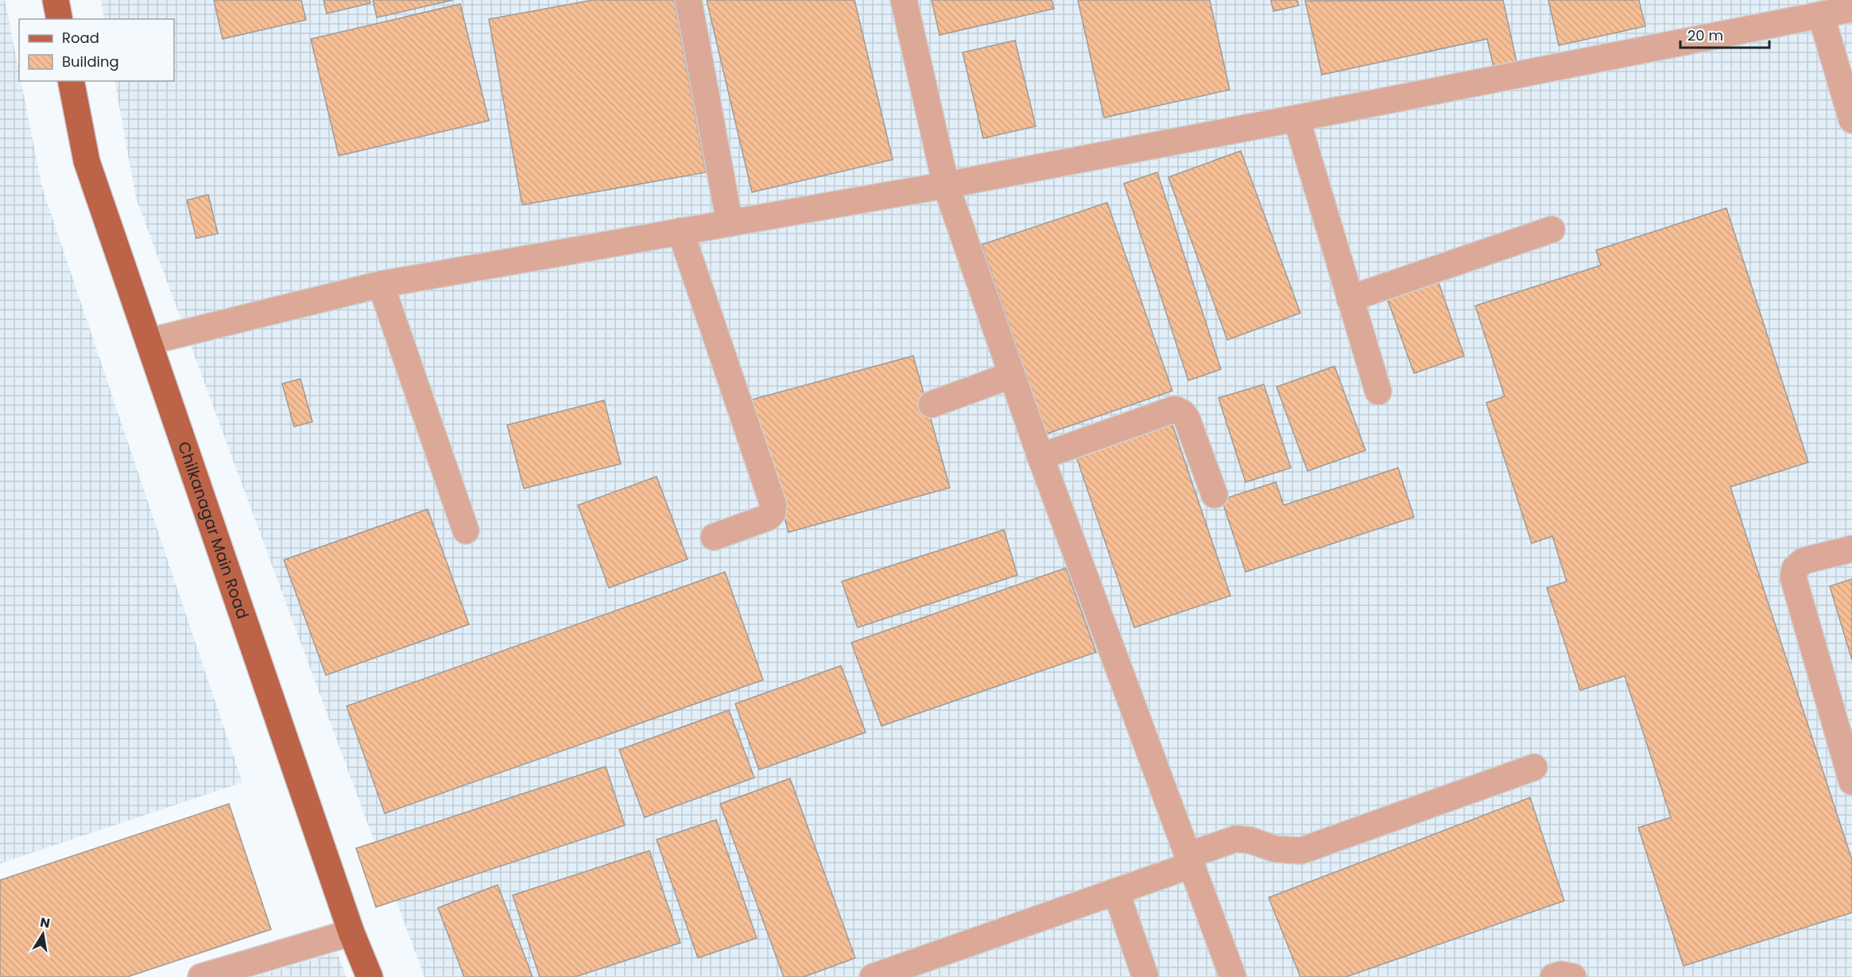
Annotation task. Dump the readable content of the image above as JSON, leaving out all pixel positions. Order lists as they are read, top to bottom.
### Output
{
  "streets": {
    "main road": ["Chilkanagar Main Road"]
  },
  "legend": ["Road", "Building"],
  "scale_bar": "20 m",
  "north": "top"
}
